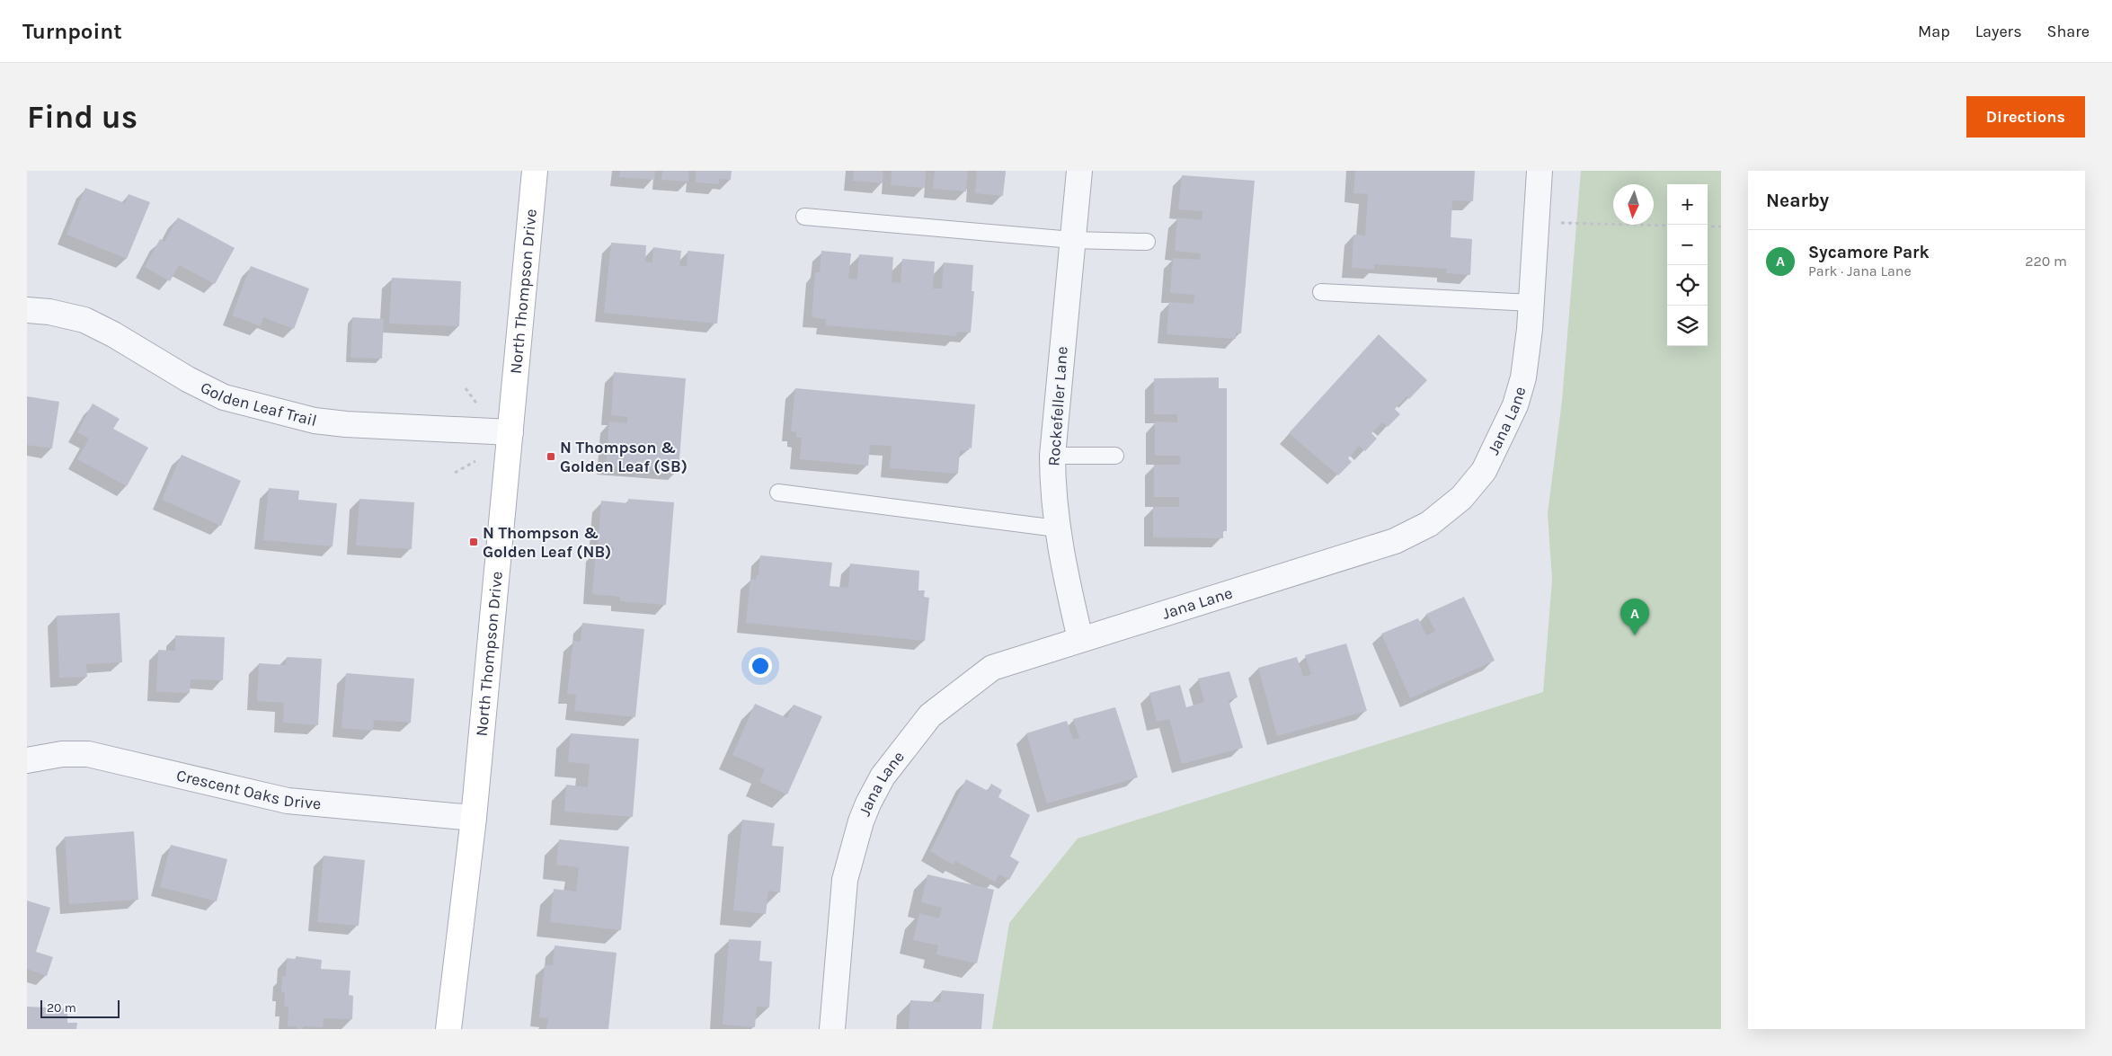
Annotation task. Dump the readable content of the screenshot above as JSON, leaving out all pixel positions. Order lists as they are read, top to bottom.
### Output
{
  "streets": {
    "street": [
      "North Thompson Drive",
      "Golden Leaf Trail",
      "Rockefeller Lane",
      "Jana Lane",
      "Crescent Oaks Drive"
    ]
  },
  "crossings": [
    ["North Thompson Drive", "Golden Leaf Trail"],
    ["North Thompson Drive", "Crescent Oaks Drive"],
    ["Rockefeller Lane", "Jana Lane"]
  ],
  "places": {
    "transit": ["N Thompson & Golden Leaf (SB)", "N Thompson & Golden Leaf (NB)"]
  },
  "scale_bar": "20 m",
  "north": "bottom",
  "page": {
    "header": "Turnpoint",
    "nav": ["Map", "Layers", "Share"],
    "buttons": "Directions",
    "title": "Find us",
    "heading": "Nearby",
    "map_buttons": ["+", "−"],
    "list": [
      {
        "mark": "A",
        "name": "Sycamore Park",
        "note": "Park · Jana Lane",
        "value": "220 m"
      }
    ],
    "pins": "A",
    "scale": "20 m"
  }
}
